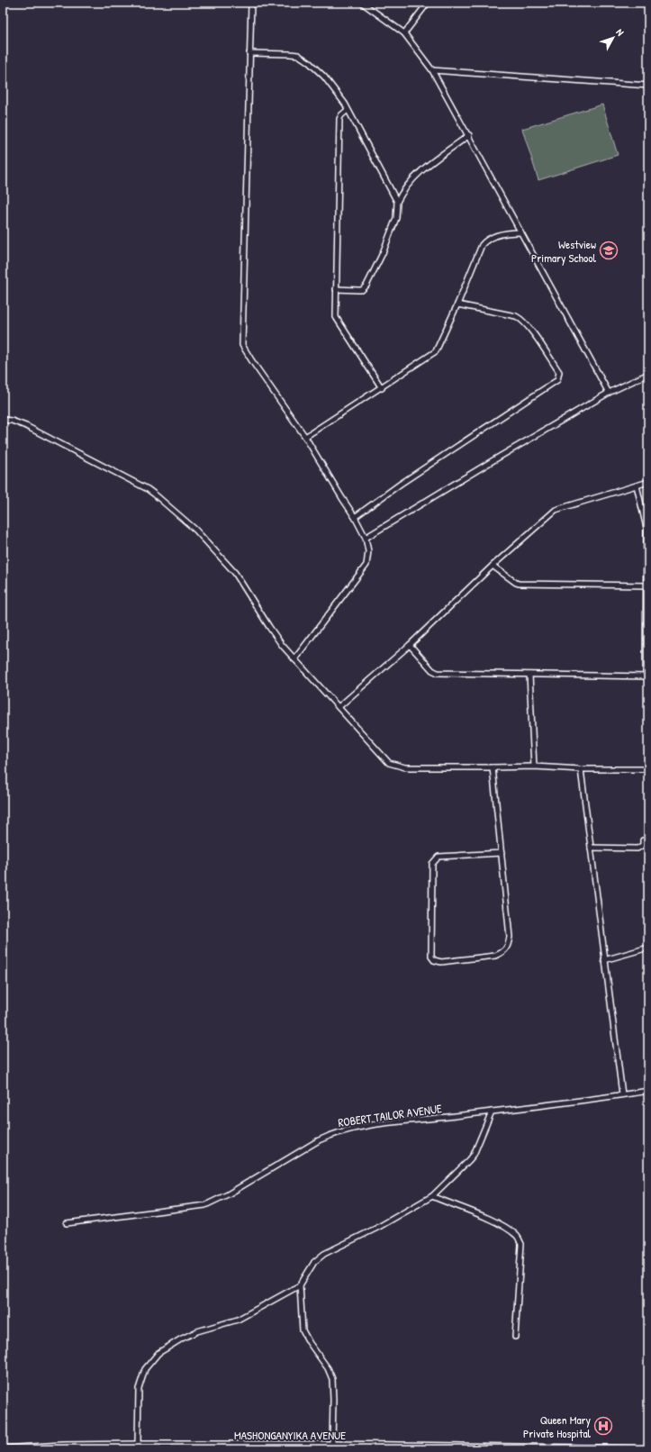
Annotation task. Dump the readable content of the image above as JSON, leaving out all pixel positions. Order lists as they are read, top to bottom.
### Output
{
  "streets": {
    "street": ["ROBERT TAILOR AVENUE", "MASHONGANYIKA AVENUE"]
  },
  "places": {
    "school or university": ["Westview Primary School"],
    "hospital": ["Queen Mary Private Hospital"]
  },
  "north": "top right"
}
